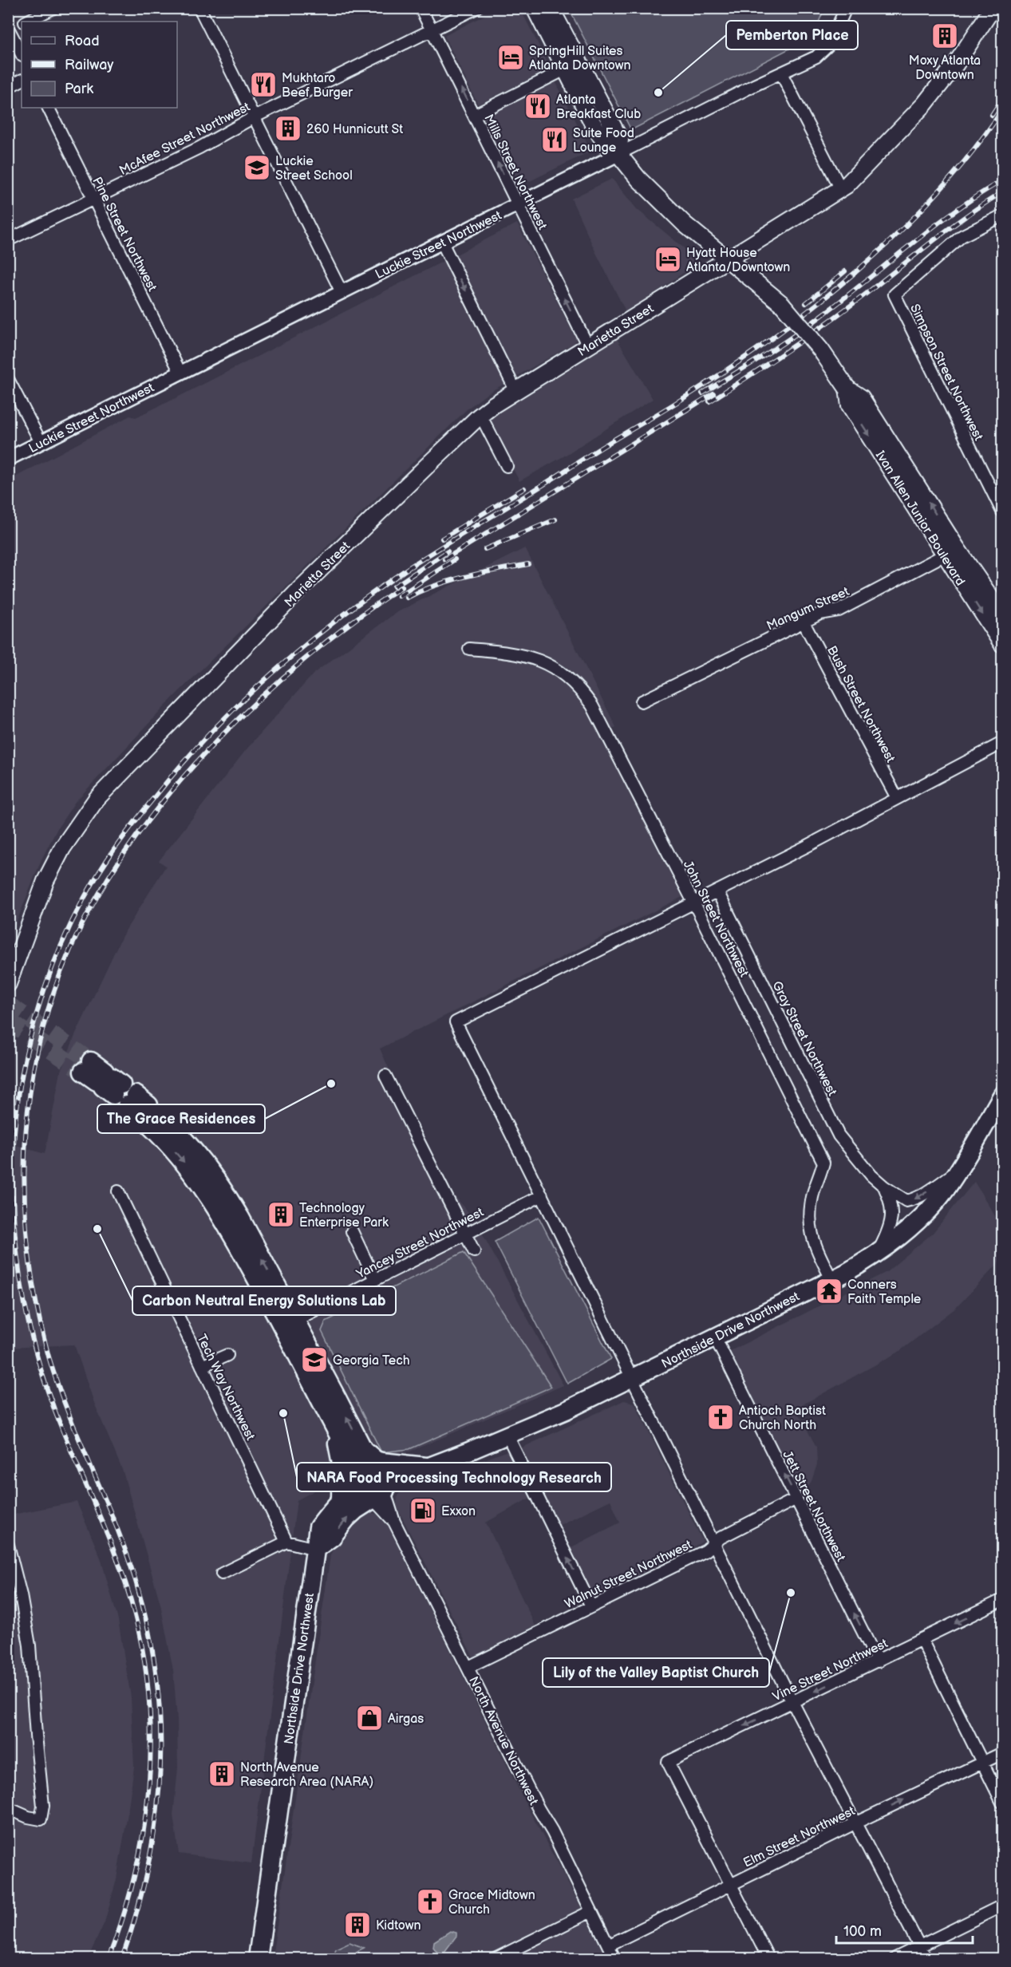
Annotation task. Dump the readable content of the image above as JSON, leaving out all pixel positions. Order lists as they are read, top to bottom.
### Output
{
  "streets": {
    "highway": ["Northside Drive Northwest", "North Avenue Northwest"],
    "main road": ["Marietta Street", "Ivan Allen Junior Boulevard"],
    "street": [
      "McAfee Street Northwest",
      "Mills Street Northwest",
      "Pine Street Northwest",
      "Luckie Street Northwest",
      "Simpson Street Northwest",
      "Mangum Street",
      "Bush Street Northwest",
      "John Street Northwest",
      "Gray Street Northwest",
      "Yancey Street Northwest",
      "Tech Way Northwest",
      "Jett Street Northwest",
      "Walnut Street Northwest",
      "Vine Street Northwest",
      "Elm Street Northwest"
    ]
  },
  "crossings": [
    ["McAfee Street Northwest", "Mills Street Northwest"],
    ["McAfee Street Northwest", "Pine Street Northwest"],
    ["Mills Street Northwest", "Luckie Street Northwest"],
    ["Mills Street Northwest", "Marietta Street"],
    ["Pine Street Northwest", "Luckie Street Northwest"],
    ["Luckie Street Northwest", "Ivan Allen Junior Boulevard"],
    ["Marietta Street", "Ivan Allen Junior Boulevard"],
    ["Ivan Allen Junior Boulevard", "Mangum Street"],
    ["Mangum Street", "Bush Street Northwest"],
    ["John Street Northwest", "Northside Drive Northwest"],
    ["Gray Street Northwest", "Northside Drive Northwest"],
    ["Yancey Street Northwest", "North Avenue Northwest"],
    ["Northside Drive Northwest", "Jett Street Northwest"],
    ["Northside Drive Northwest", "North Avenue Northwest"],
    ["Jett Street Northwest", "Walnut Street Northwest"],
    ["Jett Street Northwest", "Vine Street Northwest"],
    ["Walnut Street Northwest", "North Avenue Northwest"],
    ["Vine Street Northwest", "Elm Street Northwest"],
    ["North Avenue Northwest", "Elm Street Northwest"]
  ],
  "places": {
    "building": [
      "Moxy Atlanta Downtown",
      "260 Hunnicutt St",
      "Technology Enterprise Park",
      "North Avenue Research Area (NARA)",
      "Kidtown"
    ],
    "hotel": ["SpringHill Suites Atlanta Downtown", "Hyatt House Atlanta/Downtown"],
    "restaurant": ["Mukhtaro Beef Burger", "Atlanta Breakfast Club", "Suite Food Lounge"],
    "other": [
      "Pemberton Place",
      "The Grace Residences",
      "Carbon Neutral Energy Solutions Lab",
      "NARA Food Processing Technology Research",
      "Lily of the Valley Baptist Church"
    ],
    "school or university": ["Luckie Street School", "Georgia Tech"],
    "temple": ["Conners Faith Temple"],
    "church": ["Antioch Baptist Church North", "Grace Midtown Church"],
    "fuel station": ["Exxon"],
    "shop": ["Airgas"]
  },
  "legend": ["Road", "Railway", "Park"],
  "scale_bar": "100 m"
}
